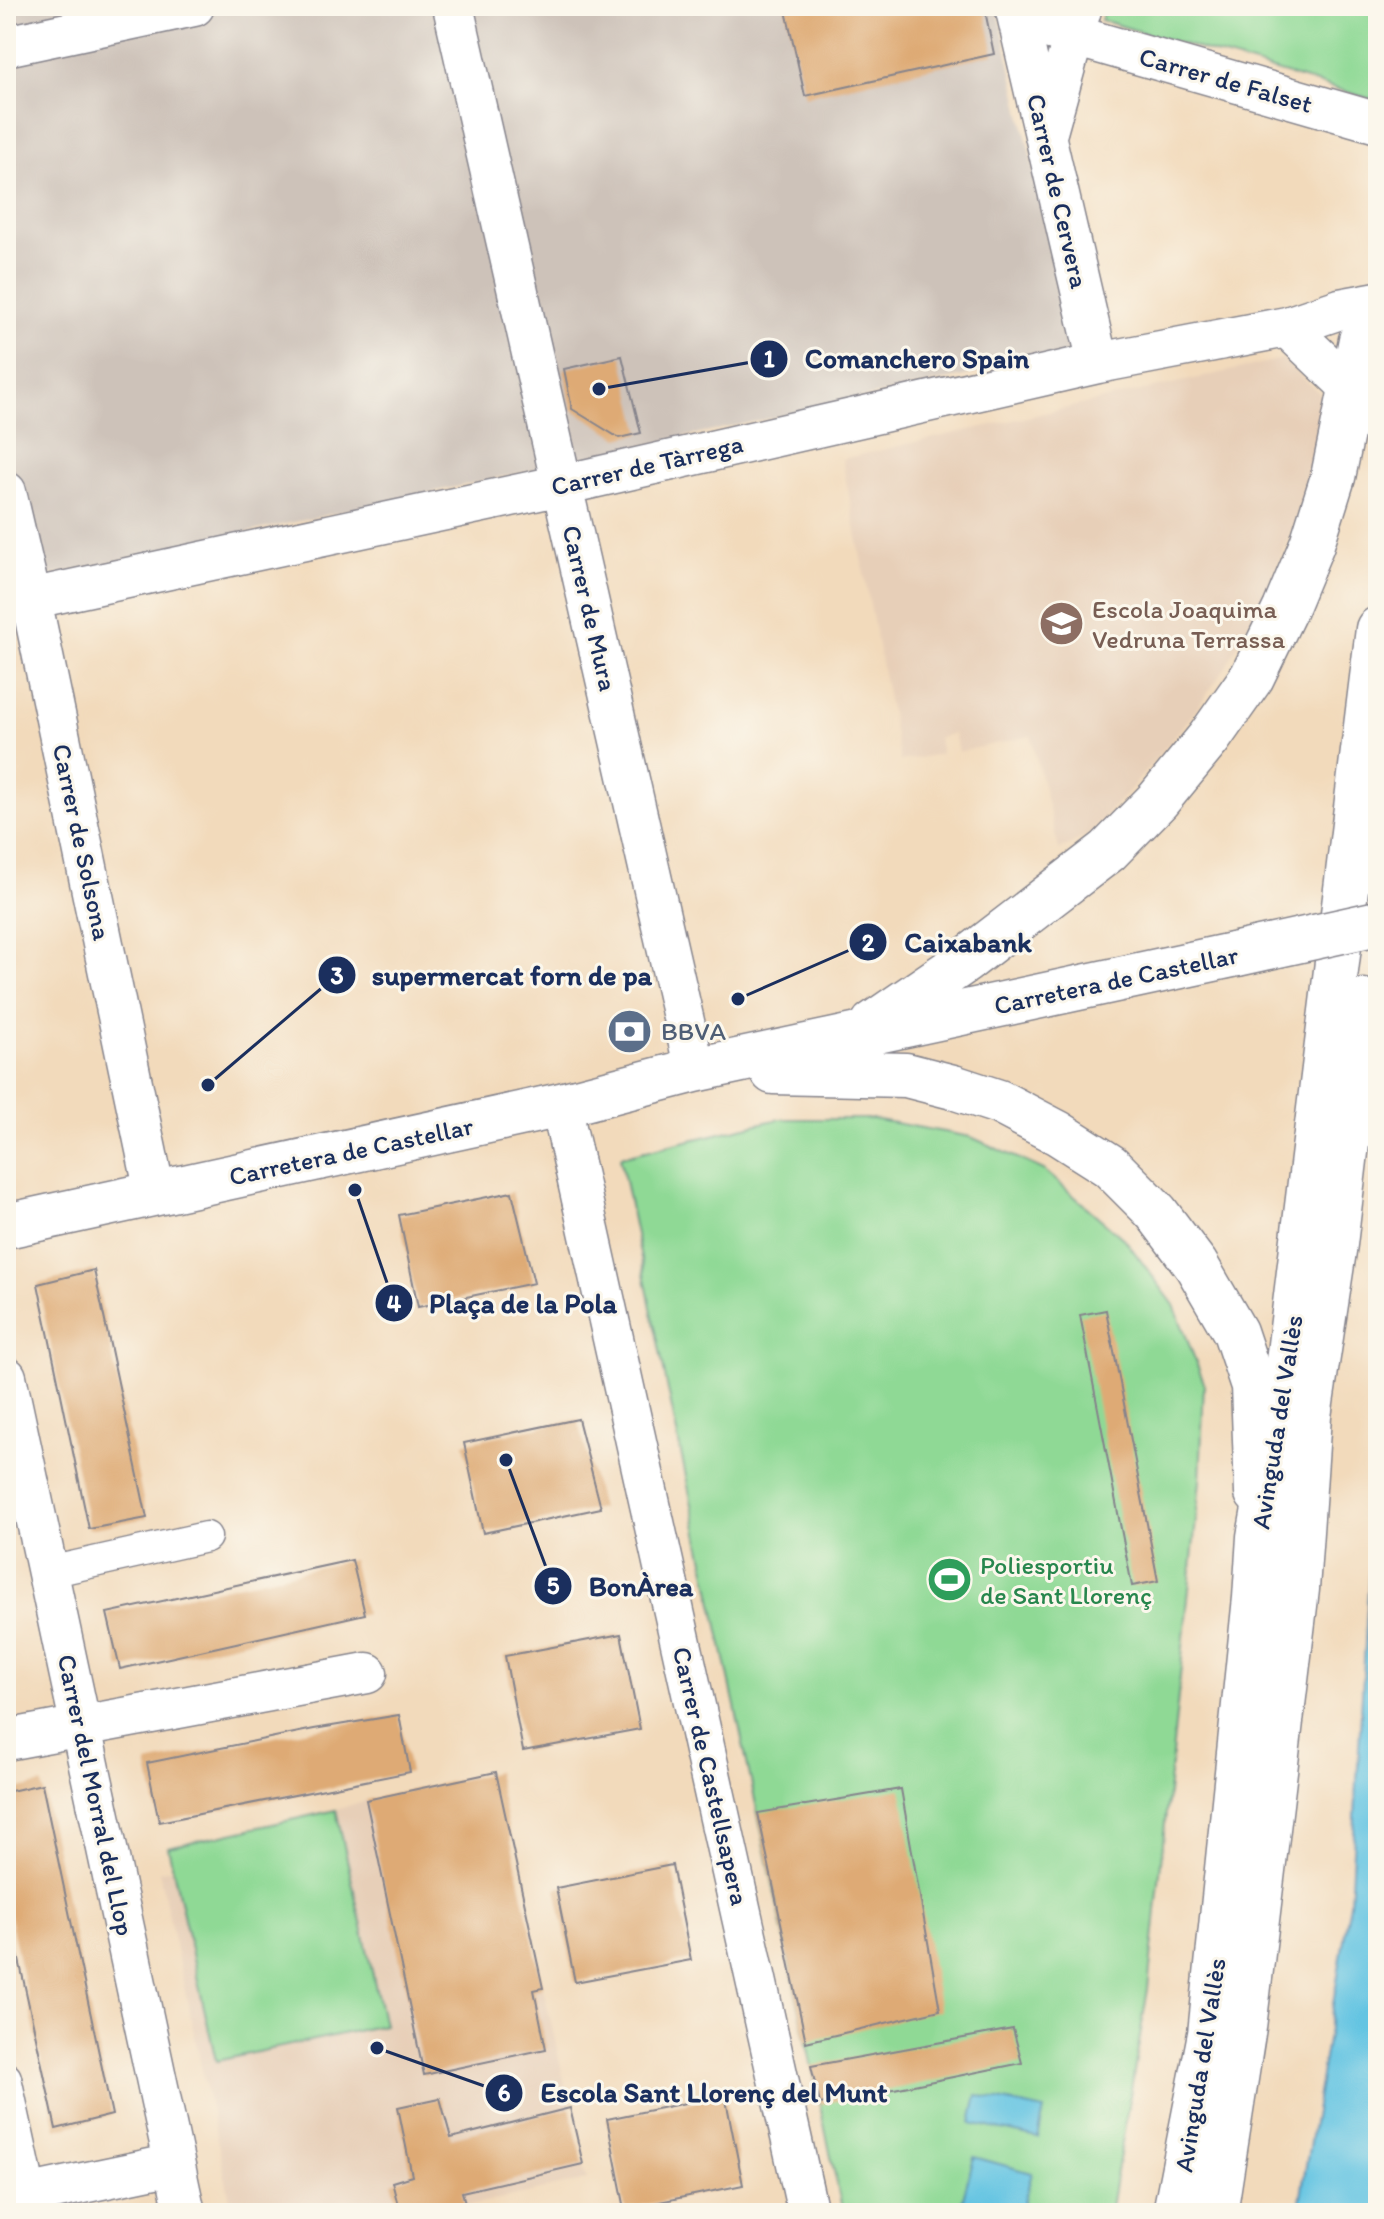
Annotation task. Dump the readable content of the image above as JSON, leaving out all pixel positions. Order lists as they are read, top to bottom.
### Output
{
  "streets": {
    "street": [
      "Carrer de Falset",
      "Carrer de Cervera",
      "Carrer de Tàrrega",
      "Carrer de Mura",
      "Carrer de Solsona",
      "Carretera de Castellar",
      "Avinguda del Vallès",
      "Carrer de Castellsapera",
      "Carrer del Morral del Llop"
    ]
  },
  "crossings": [
    ["Carrer de Falset", "Carrer de Cervera"],
    ["Carrer de Cervera", "Carrer de Tàrrega"],
    ["Carrer de Tàrrega", "Carrer de Mura"],
    ["Carrer de Tàrrega", "Carrer de Solsona"],
    ["Carrer de Mura", "Carretera de Castellar"],
    ["Carrer de Solsona", "Carretera de Castellar"],
    ["Carretera de Castellar", "Avinguda del Vallès"],
    ["Carretera de Castellar", "Carrer de Castellsapera"]
  ],
  "places": {
    "other": [
      "Comanchero Spain",
      "Caixabank",
      "supermercat forn de pa",
      "Plaça de la Pola",
      "BonÀrea",
      "Escola Sant Llorenç del Munt"
    ],
    "school or university": ["Escola Joaquima Vedruna Terrassa"],
    "bank": ["BBVA"],
    "sports": ["Poliesportiu de Sant Llorenç"]
  }
}
